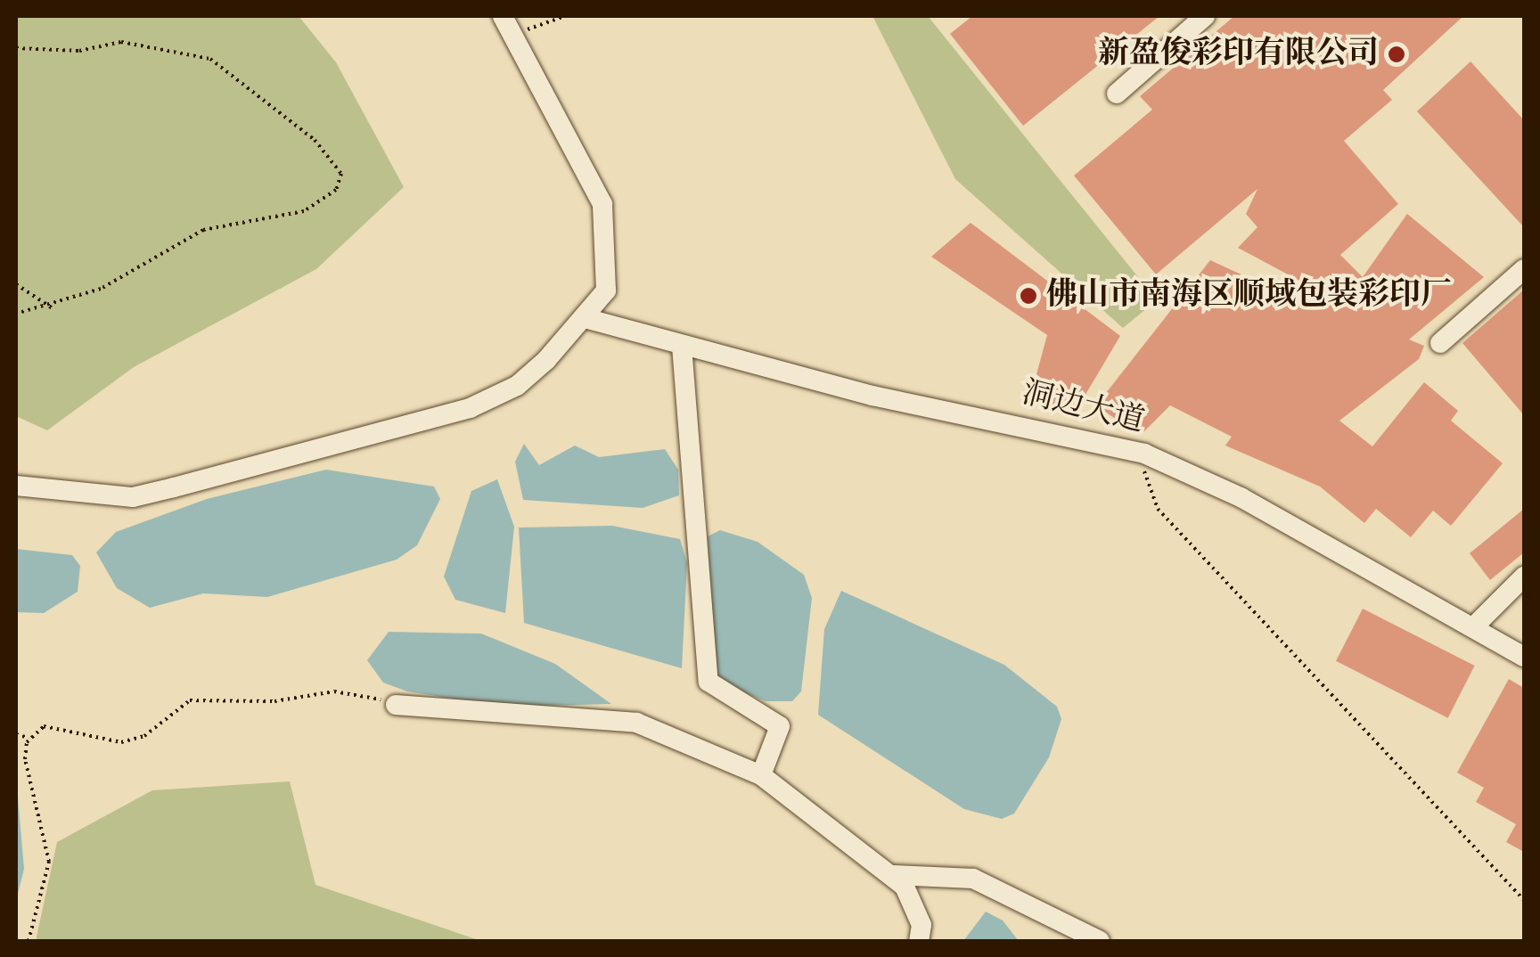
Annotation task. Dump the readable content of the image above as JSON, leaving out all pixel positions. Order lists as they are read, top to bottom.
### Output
{
  "streets": {
    "street": ["洞边大道"]
  },
  "places": ["新盈俊彩印有限公司", "佛山市南海区顺域包装彩印厂"]
}
